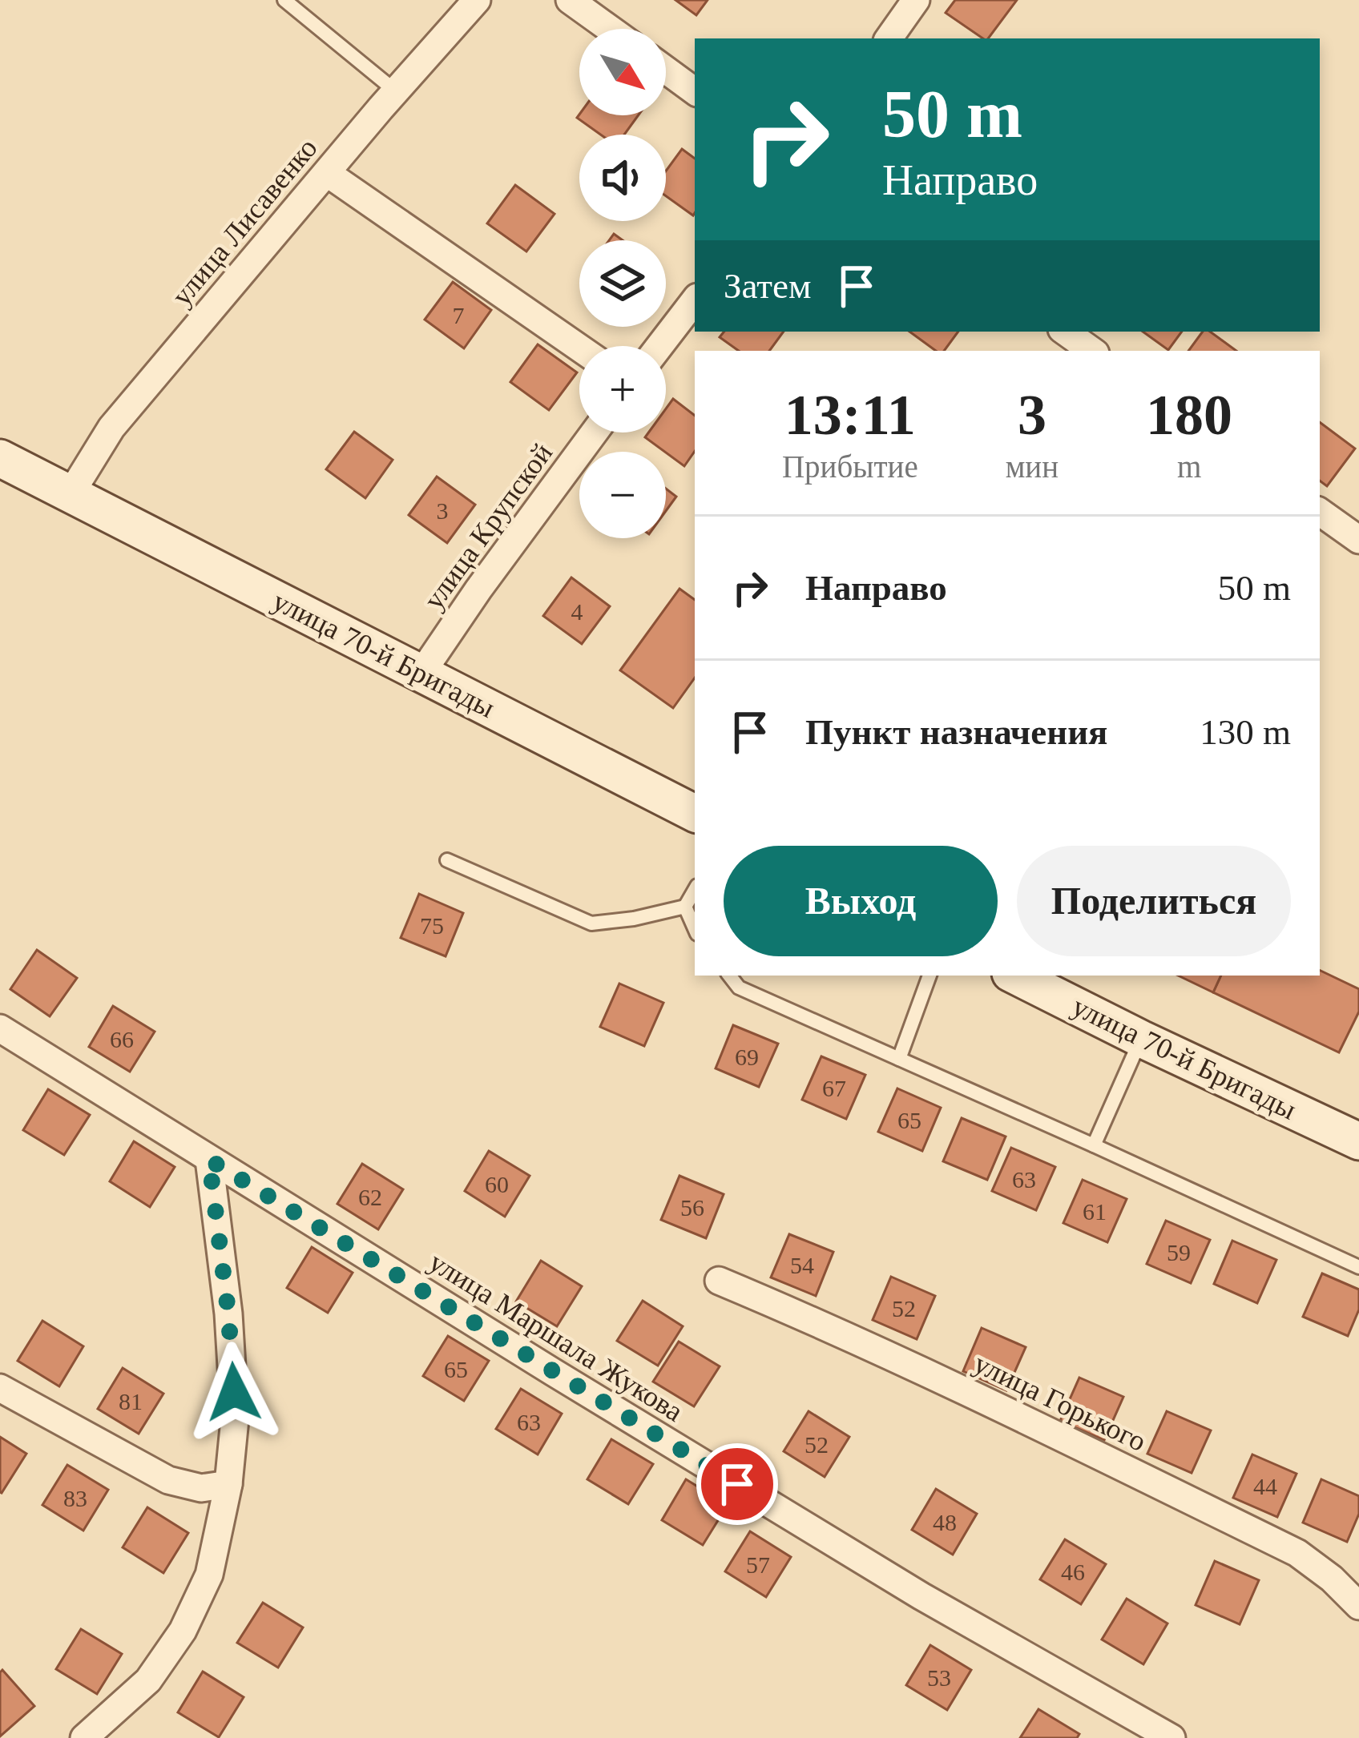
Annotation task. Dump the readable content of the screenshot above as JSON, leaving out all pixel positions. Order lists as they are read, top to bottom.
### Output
{
  "streets": {
    "main road": ["улица 70-й Бригады"],
    "street": [
      "улица Лисавенко",
      "улица Крупской",
      "улица Маршала Жукова",
      "улица Горького"
    ]
  },
  "crossings": [
    ["улица Лисавенко", "улица 70-й Бригады"],
    ["улица Крупской", "улица 70-й Бригады"]
  ],
  "house_numbers": [
    "7",
    "3",
    "4",
    "75",
    "66",
    "69",
    "67",
    "65",
    "63",
    "60",
    "62",
    "56",
    "61",
    "59",
    "54",
    "52",
    "65",
    "81",
    "63",
    "52",
    "44",
    "83",
    "48",
    "57",
    "46",
    "53"
  ],
  "north": "bottom right",
  "page": {
    "map_buttons": ["+", "−"],
    "turn": ["50 m", "Направо"],
    "then": "Затем",
    "eta": [
      "13:11",
      "Прибытие",
      "3",
      "мин",
      "180",
      "m"
    ],
    "list": [
      {
        "name": "Направо",
        "value": "50 m"
      },
      {
        "name": "Пункт назначения",
        "value": "130 m"
      }
    ],
    "buttons": ["Выход", "Поделиться"]
  }
}
